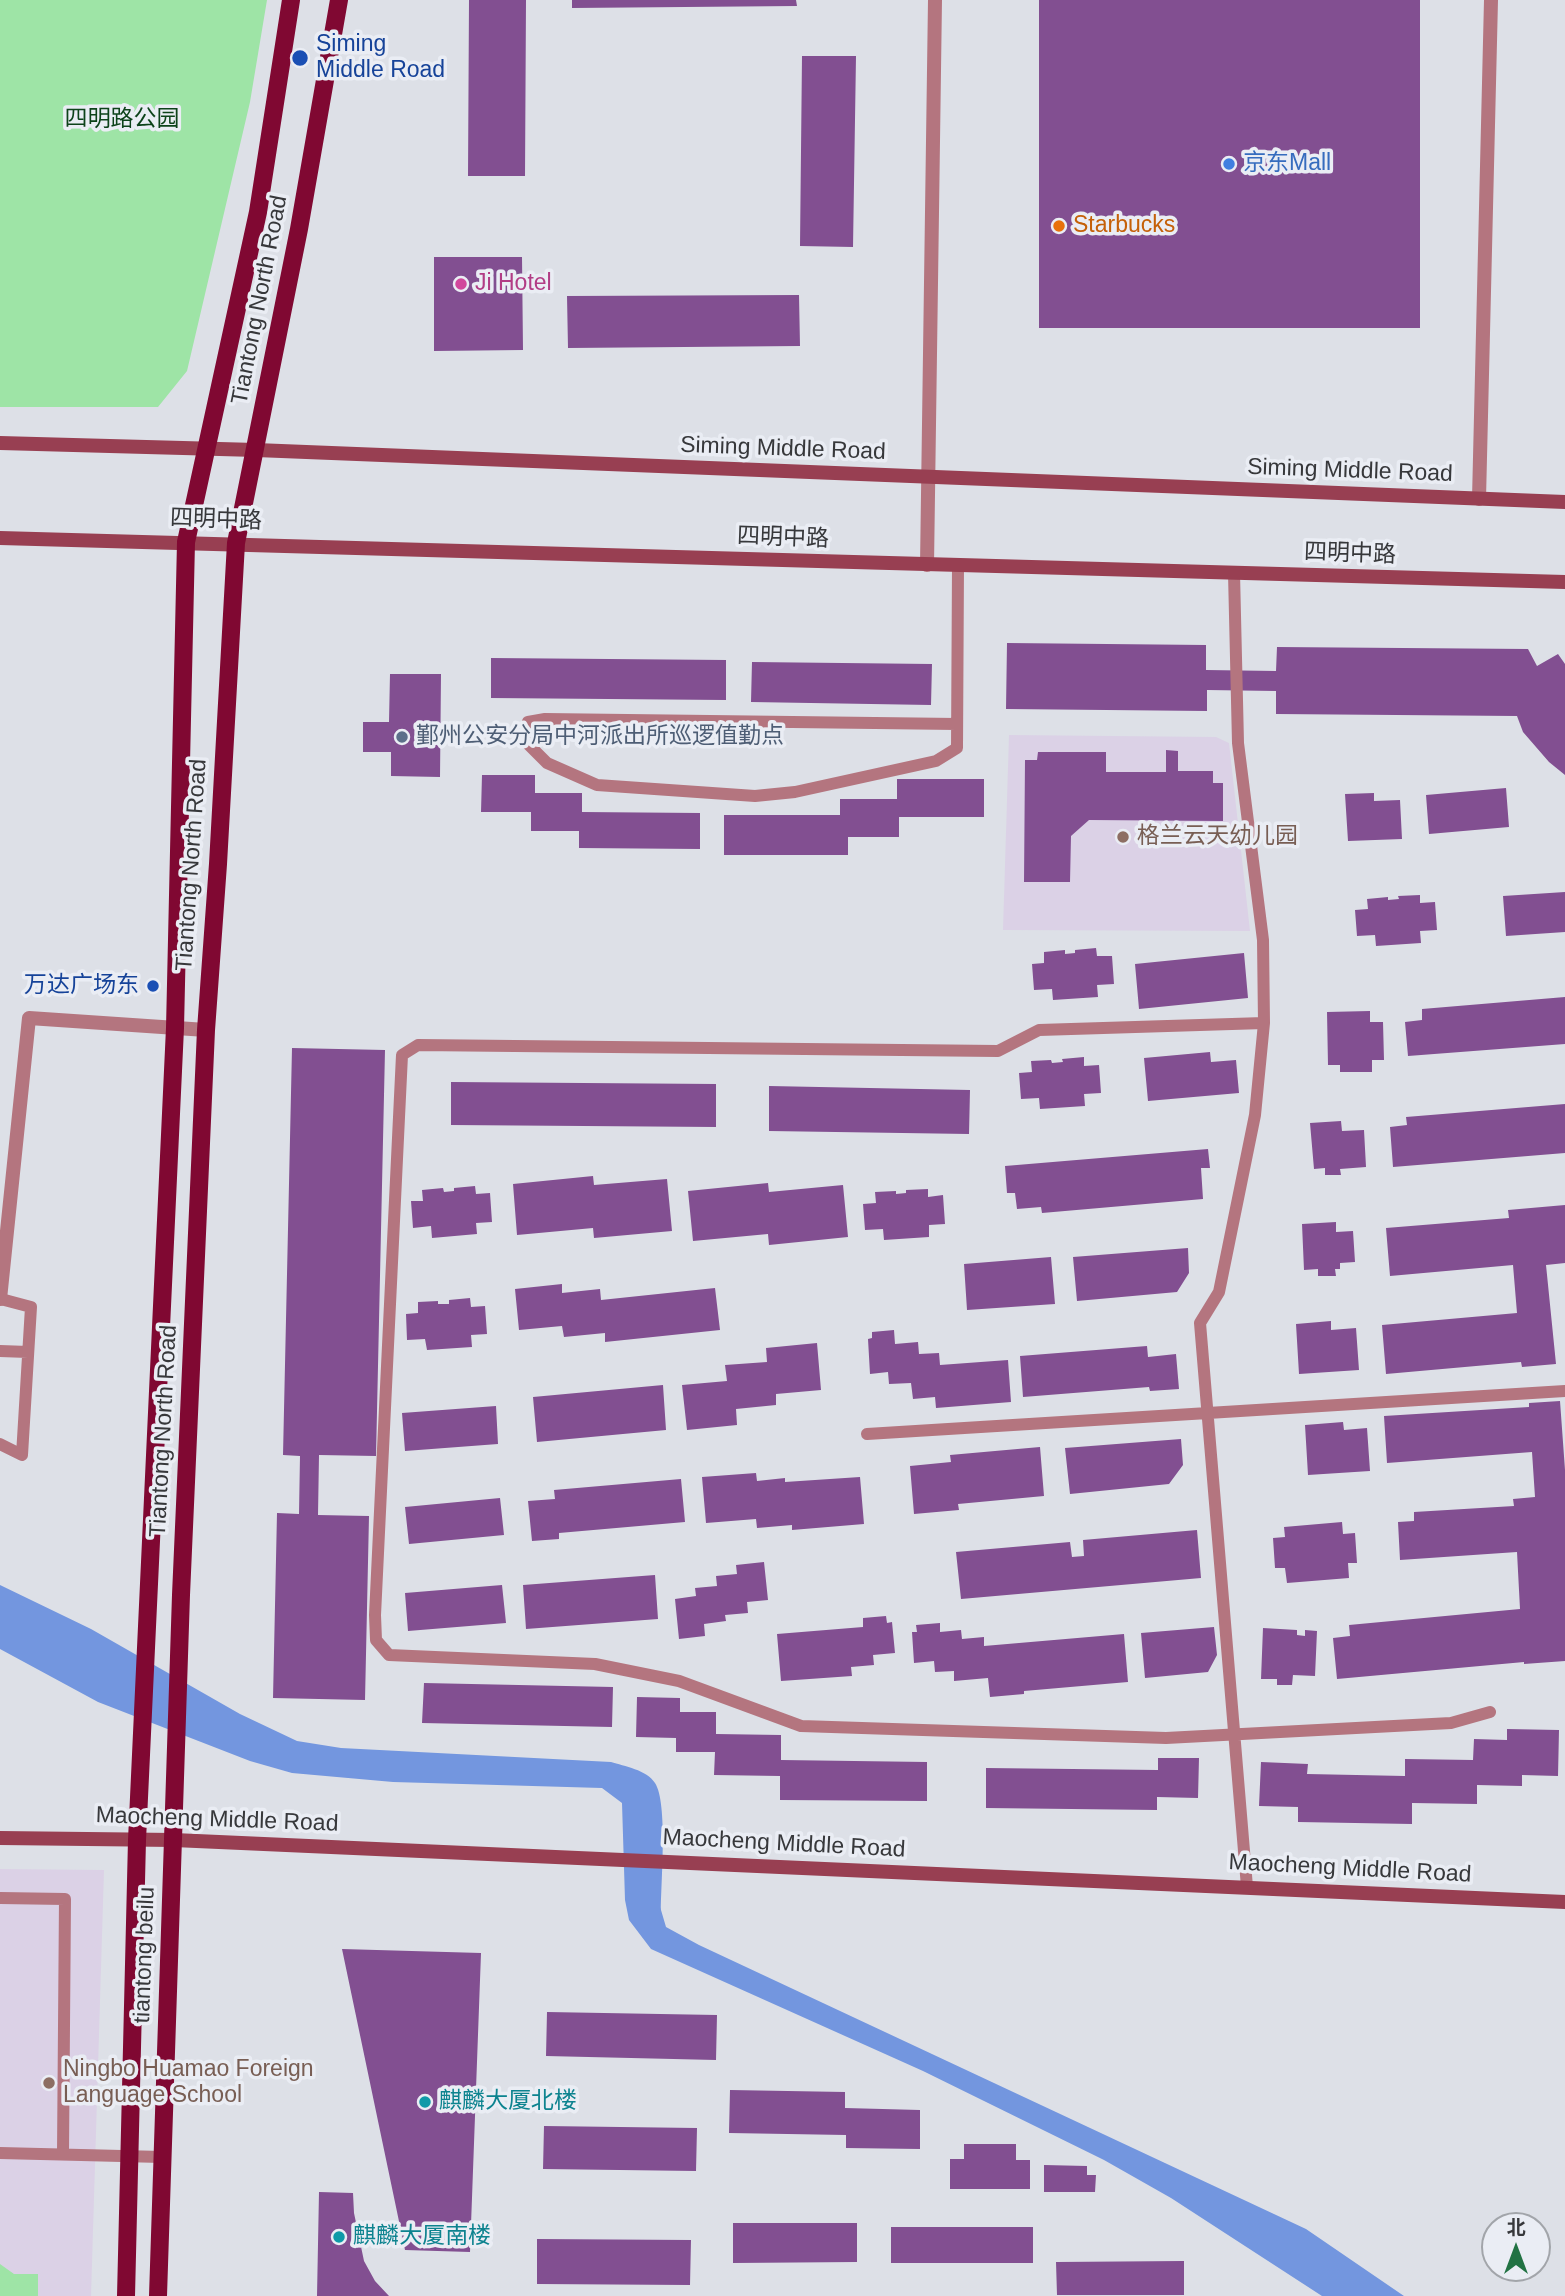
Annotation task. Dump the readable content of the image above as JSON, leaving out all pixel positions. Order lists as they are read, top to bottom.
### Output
{
  "streets": {
    "main road": [
      "Tiantong North Road",
      "Siming Middle Road",
      "四明中路",
      "Maocheng Middle Road",
      "tiantong beilu"
    ]
  },
  "crossings": [
    ["Tiantong North Road", "Siming Middle Road"],
    ["Tiantong North Road", "四明中路"],
    ["Tiantong North Road", "tiantong beilu"],
    ["Maocheng Middle Road", "tiantong beilu"]
  ],
  "parks": ["四明路公园"],
  "places": [
    "Siming Middle Road",
    "京东Mall",
    "Starbucks",
    "Ji Hotel",
    "鄞州公安分局中河派出所巡逻值勤点",
    "格兰云天幼儿园",
    "万达广场东",
    "Ningbo Huamao Foreign Language School",
    "麒麟大厦北楼",
    "麒麟大厦南楼"
  ],
  "north": "top"
}
